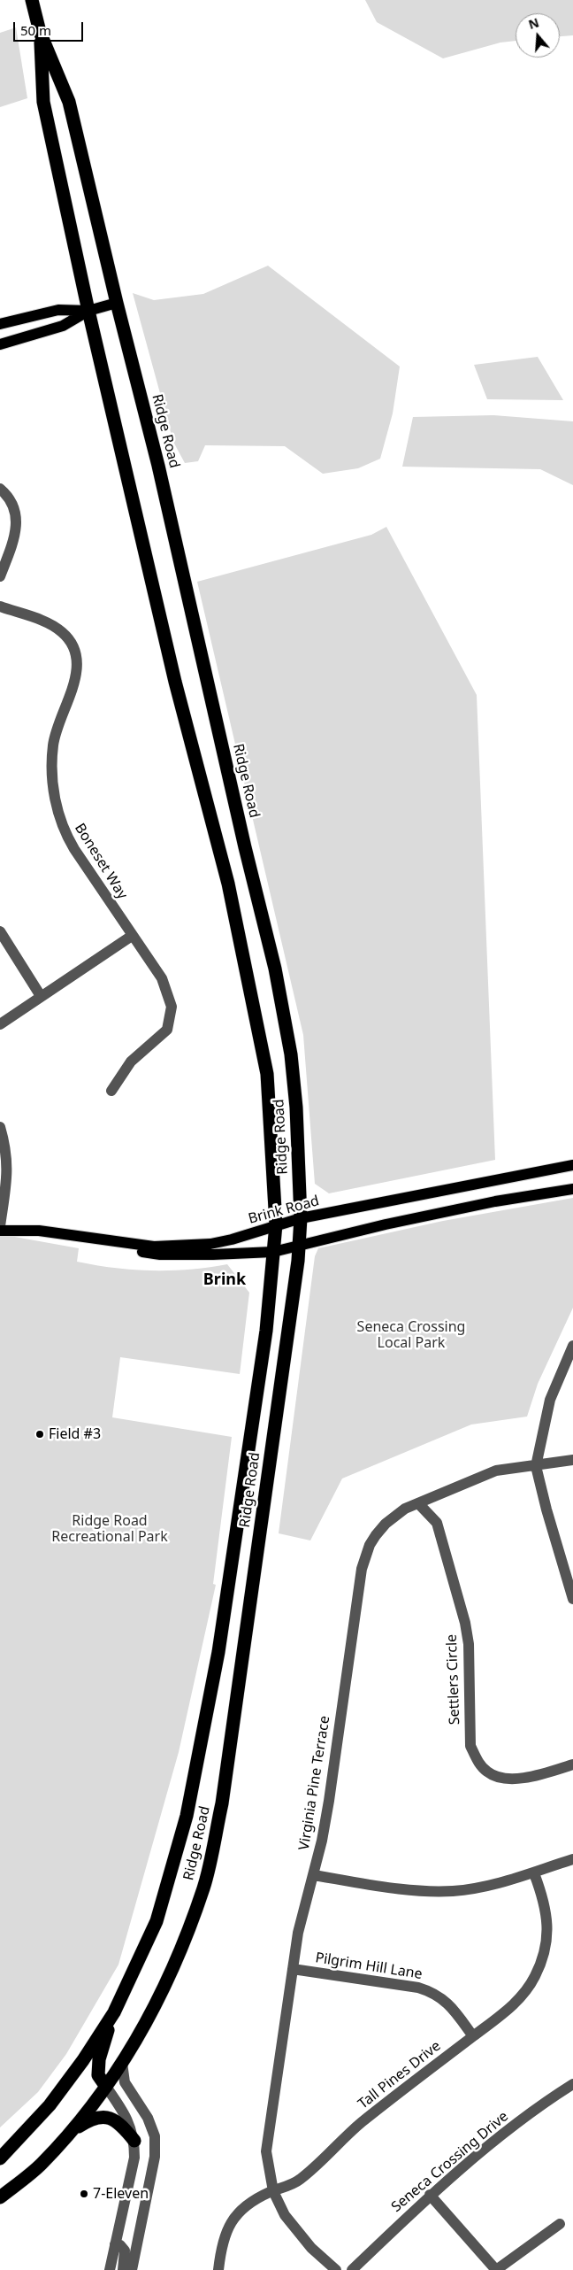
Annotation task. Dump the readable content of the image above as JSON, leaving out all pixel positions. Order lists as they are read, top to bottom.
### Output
{
  "streets": {
    "highway": ["Ridge Road"],
    "main road": ["Brink Road"],
    "street": [
      "Boneset Way",
      "Settlers Circle",
      "Virginia Pine Terrace",
      "Pilgrim Hill Lane",
      "Tall Pines Drive",
      "Seneca Crossing Drive"
    ]
  },
  "crossings": [
    ["Ridge Road", "Brink Road"],
    ["Settlers Circle", "Virginia Pine Terrace"],
    ["Virginia Pine Terrace", "Pilgrim Hill Lane"],
    ["Virginia Pine Terrace", "Tall Pines Drive"],
    ["Pilgrim Hill Lane", "Tall Pines Drive"]
  ],
  "districts": ["Brink"],
  "parks": ["Seneca Crossing Local Park", "Ridge Road Recreational Park"],
  "places": ["Field #3", "7-Eleven"],
  "scale_bar": "50 m",
  "north": "top"
}
